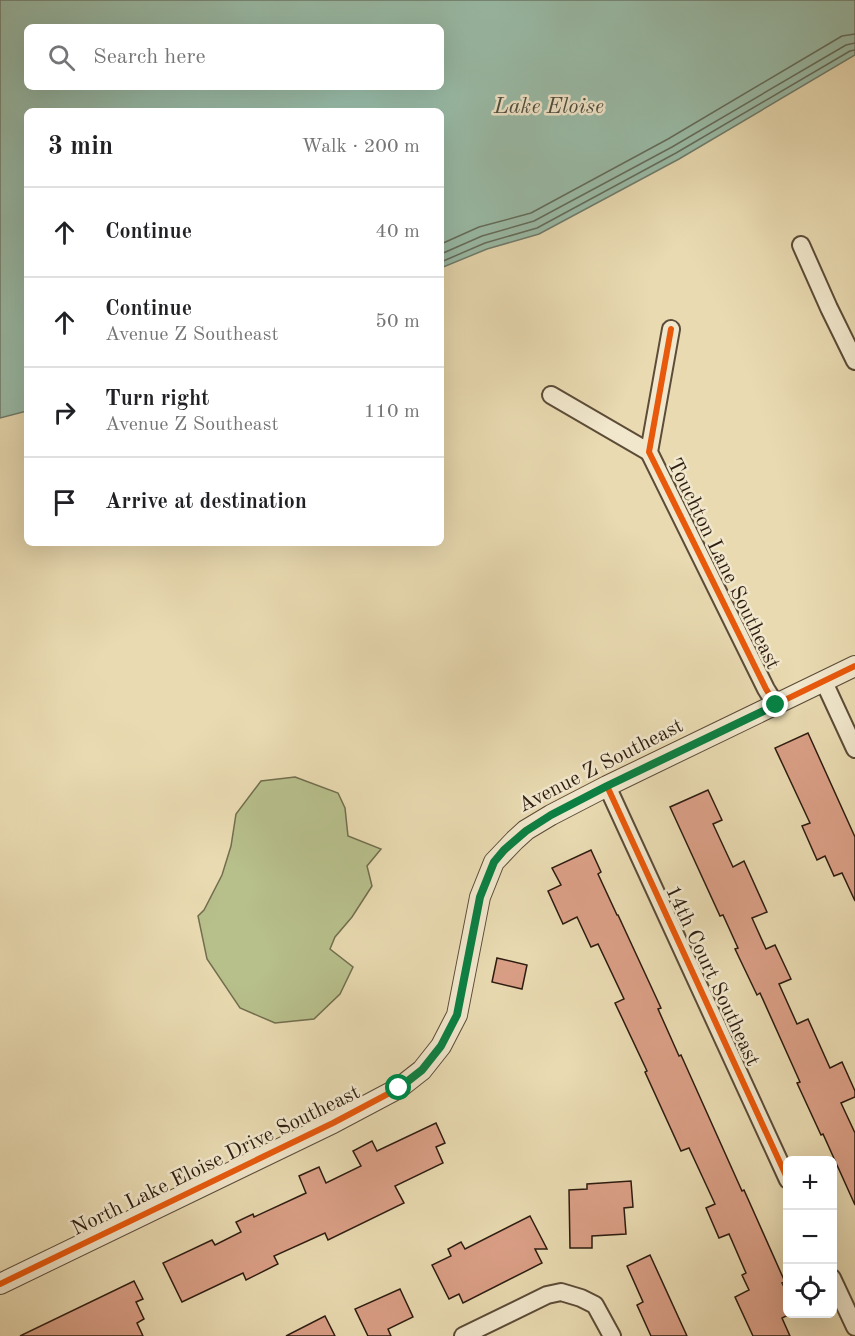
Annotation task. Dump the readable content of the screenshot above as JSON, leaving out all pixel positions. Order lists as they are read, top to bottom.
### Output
{
  "streets": {
    "street": [
      "Touchton Lane Southeast",
      "Avenue Z Southeast",
      "14th Court Southeast",
      "North Lake Eloise Drive Southeast"
    ]
  },
  "crossings": [
    ["Touchton Lane Southeast", "Avenue Z Southeast"],
    ["Avenue Z Southeast", "14th Court Southeast"],
    ["Avenue Z Southeast", "North Lake Eloise Drive Southeast"]
  ],
  "water": ["Lake Eloise"],
  "page": {
    "search": "Search here",
    "heading": ["3 min", "Walk · 200 m"],
    "list": [
      ["Continue", "40 m"],
      ["Continue", "Avenue Z Southeast", "50 m"],
      ["Turn right", "Avenue Z Southeast", "110 m"],
      "Arrive at destination"
    ],
    "map_buttons": ["+", "−"]
  }
}
